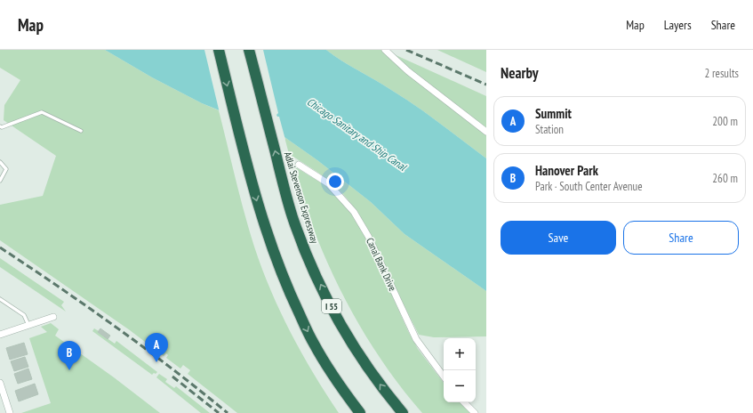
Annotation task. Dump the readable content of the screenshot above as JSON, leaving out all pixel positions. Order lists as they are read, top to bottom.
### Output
{
  "streets": {
    "highway": ["Adlai Stevenson Expressway", "I 55"],
    "street": ["Canal Bank Drive"]
  },
  "water": ["Chicago Sanitary and Ship Canal"],
  "page": {
    "header": "Map",
    "nav": ["Map", "Layers", "Share"],
    "heading": ["Nearby", "2 results"],
    "list": [
      {
        "mark": "A",
        "name": "Summit",
        "note": "Station",
        "value": "200 m"
      },
      {
        "mark": "B",
        "name": "Hanover Park",
        "note": "Park · South Center Avenue",
        "value": "260 m"
      }
    ],
    "buttons": ["Save", "Share"],
    "pins": ["A", "B"],
    "map_buttons": ["+", "−"]
  }
}
